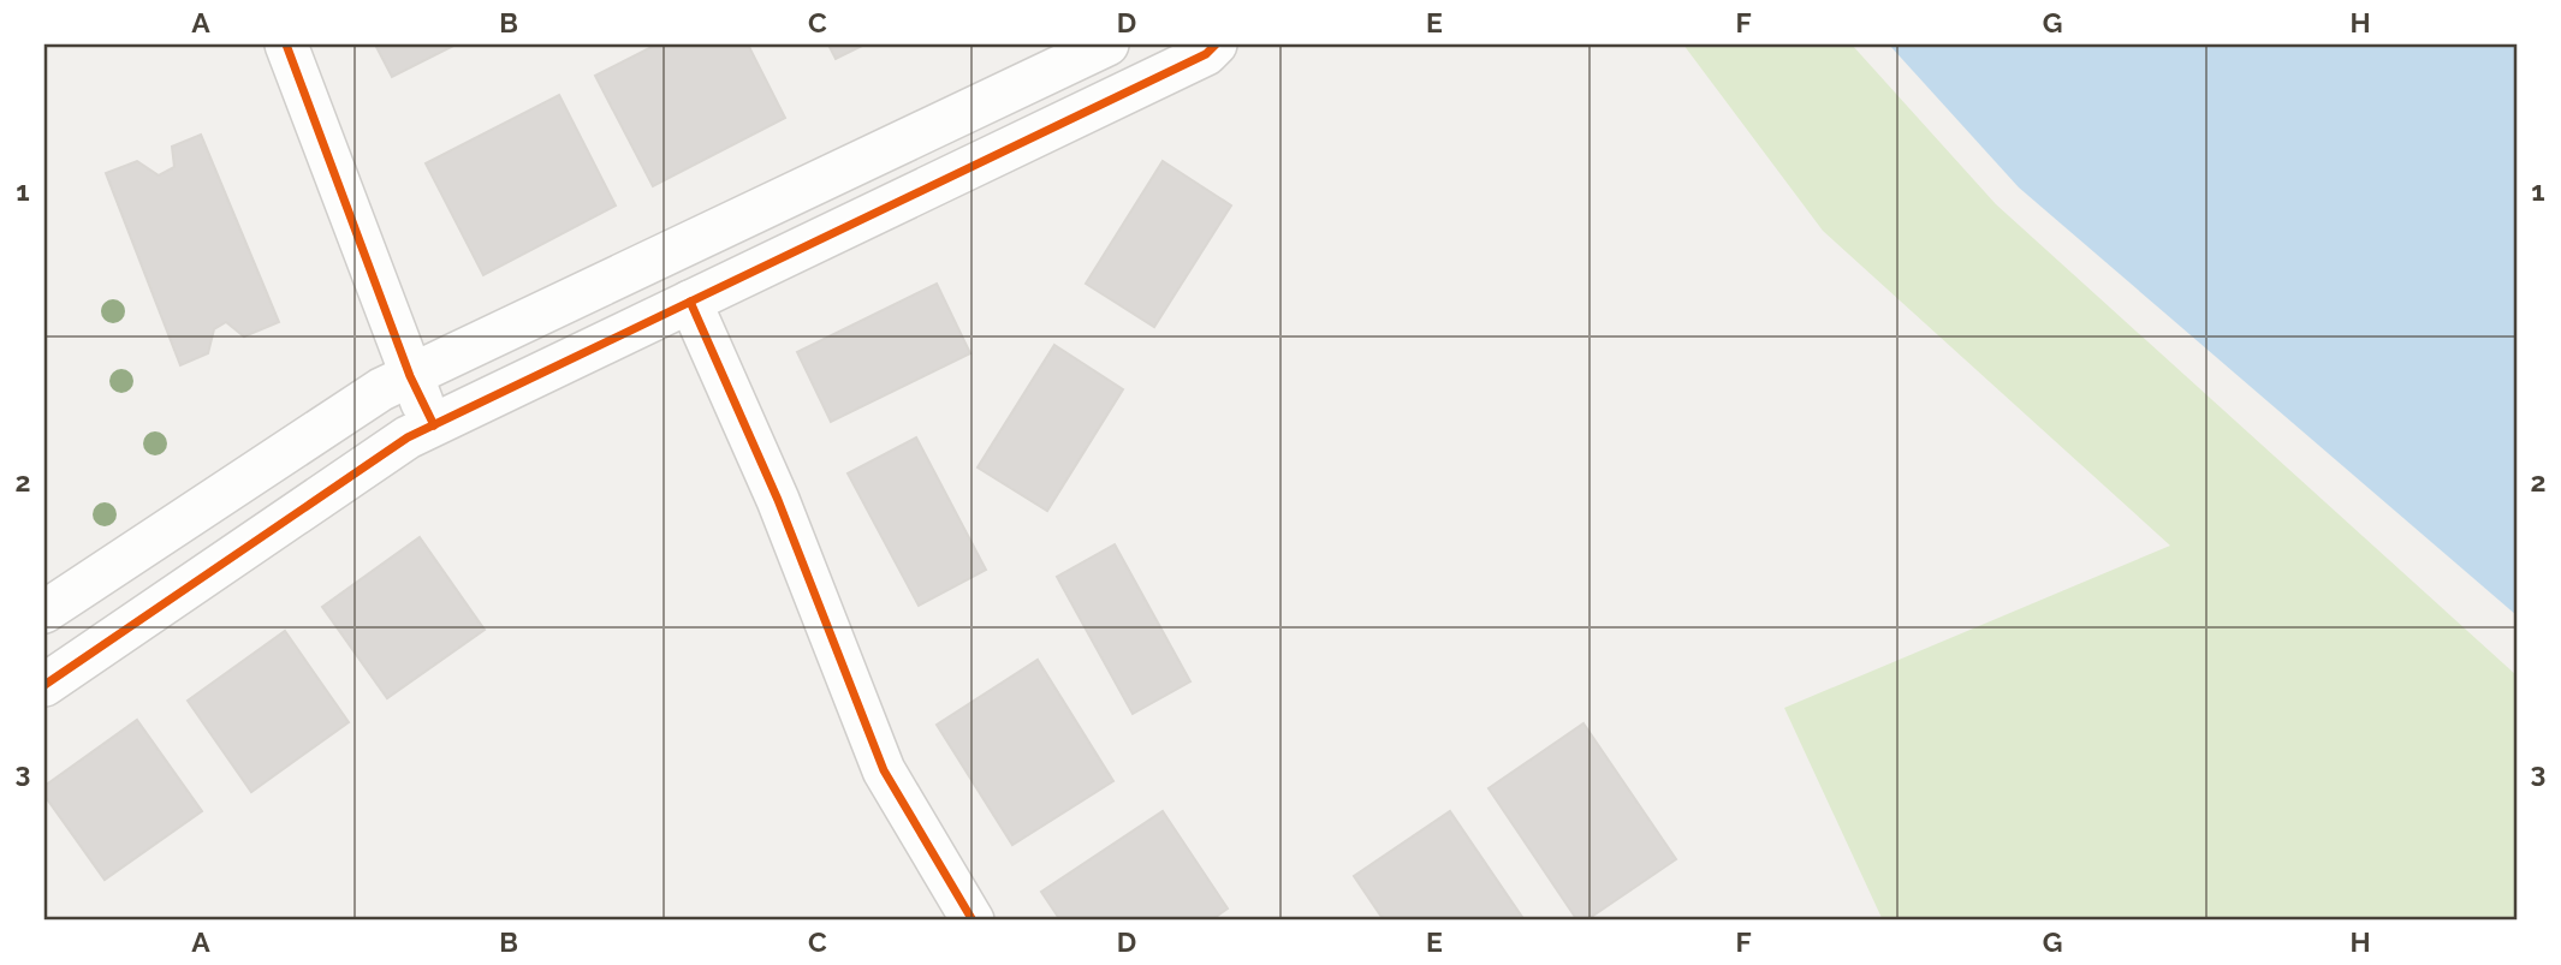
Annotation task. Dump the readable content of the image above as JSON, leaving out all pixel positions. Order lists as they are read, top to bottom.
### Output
{
  "grid": {
    "columns": [
      "A",
      "B",
      "C",
      "D",
      "E",
      "F",
      "G",
      "H"
    ],
    "rows": ["1", "2", "3"]
  }
}
